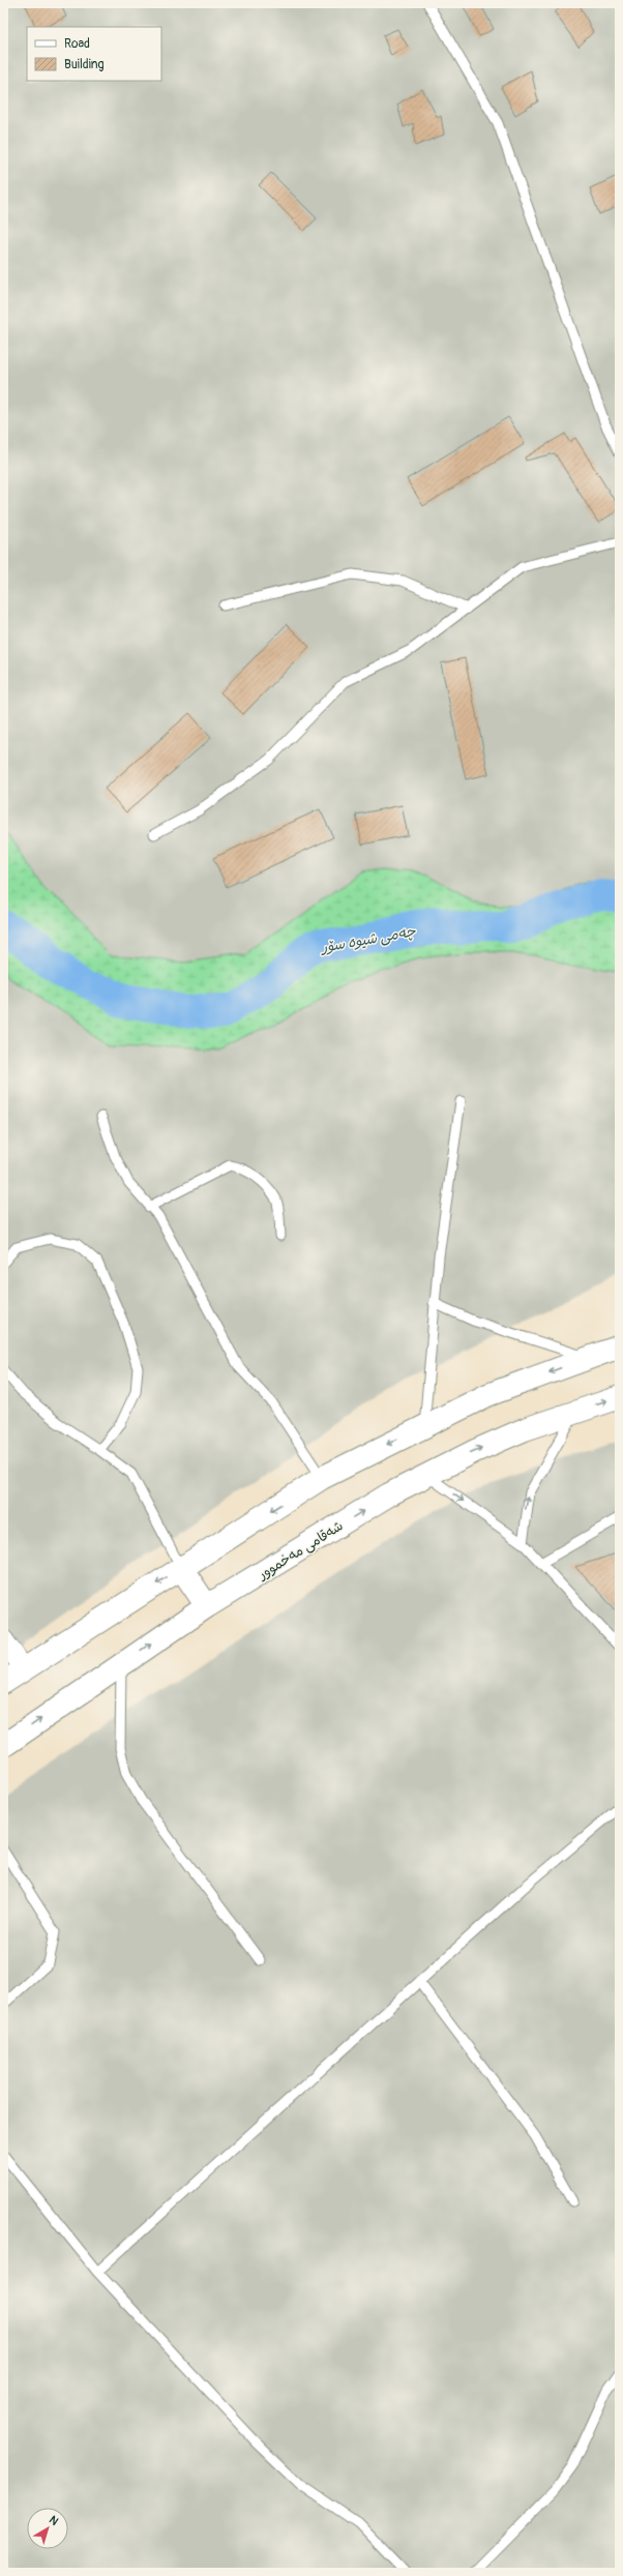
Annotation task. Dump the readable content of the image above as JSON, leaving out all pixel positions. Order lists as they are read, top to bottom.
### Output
{
  "streets": {
    "highway": ["شەقامی مەخموور"]
  },
  "water": ["چەمی شیوە سۆر"],
  "legend": ["Road", "Building"],
  "north": "top right"
}
